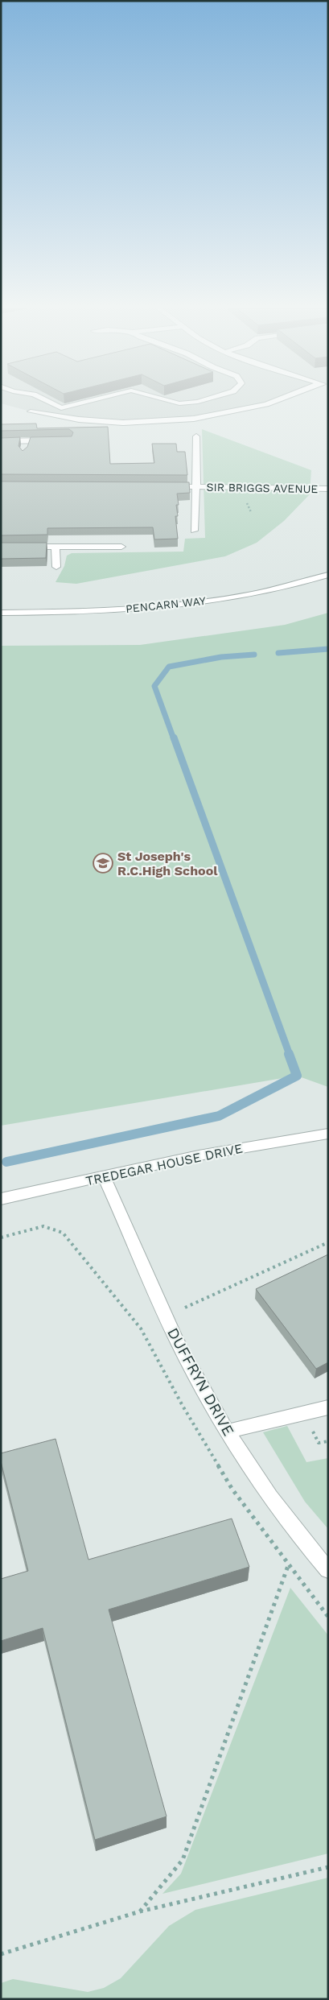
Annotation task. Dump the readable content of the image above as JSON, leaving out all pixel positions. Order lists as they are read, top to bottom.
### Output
{
  "streets": {
    "street": [
      "SIR BRIGGS AVENUE",
      "PENCARN WAY",
      "TREDEGAR HOUSE DRIVE",
      "DUFFRYN DRIVE"
    ]
  },
  "crossings": [
    ["TREDEGAR HOUSE DRIVE", "DUFFRYN DRIVE"]
  ],
  "places": {
    "school or university": ["St Joseph's R.C.High School"]
  }
}
